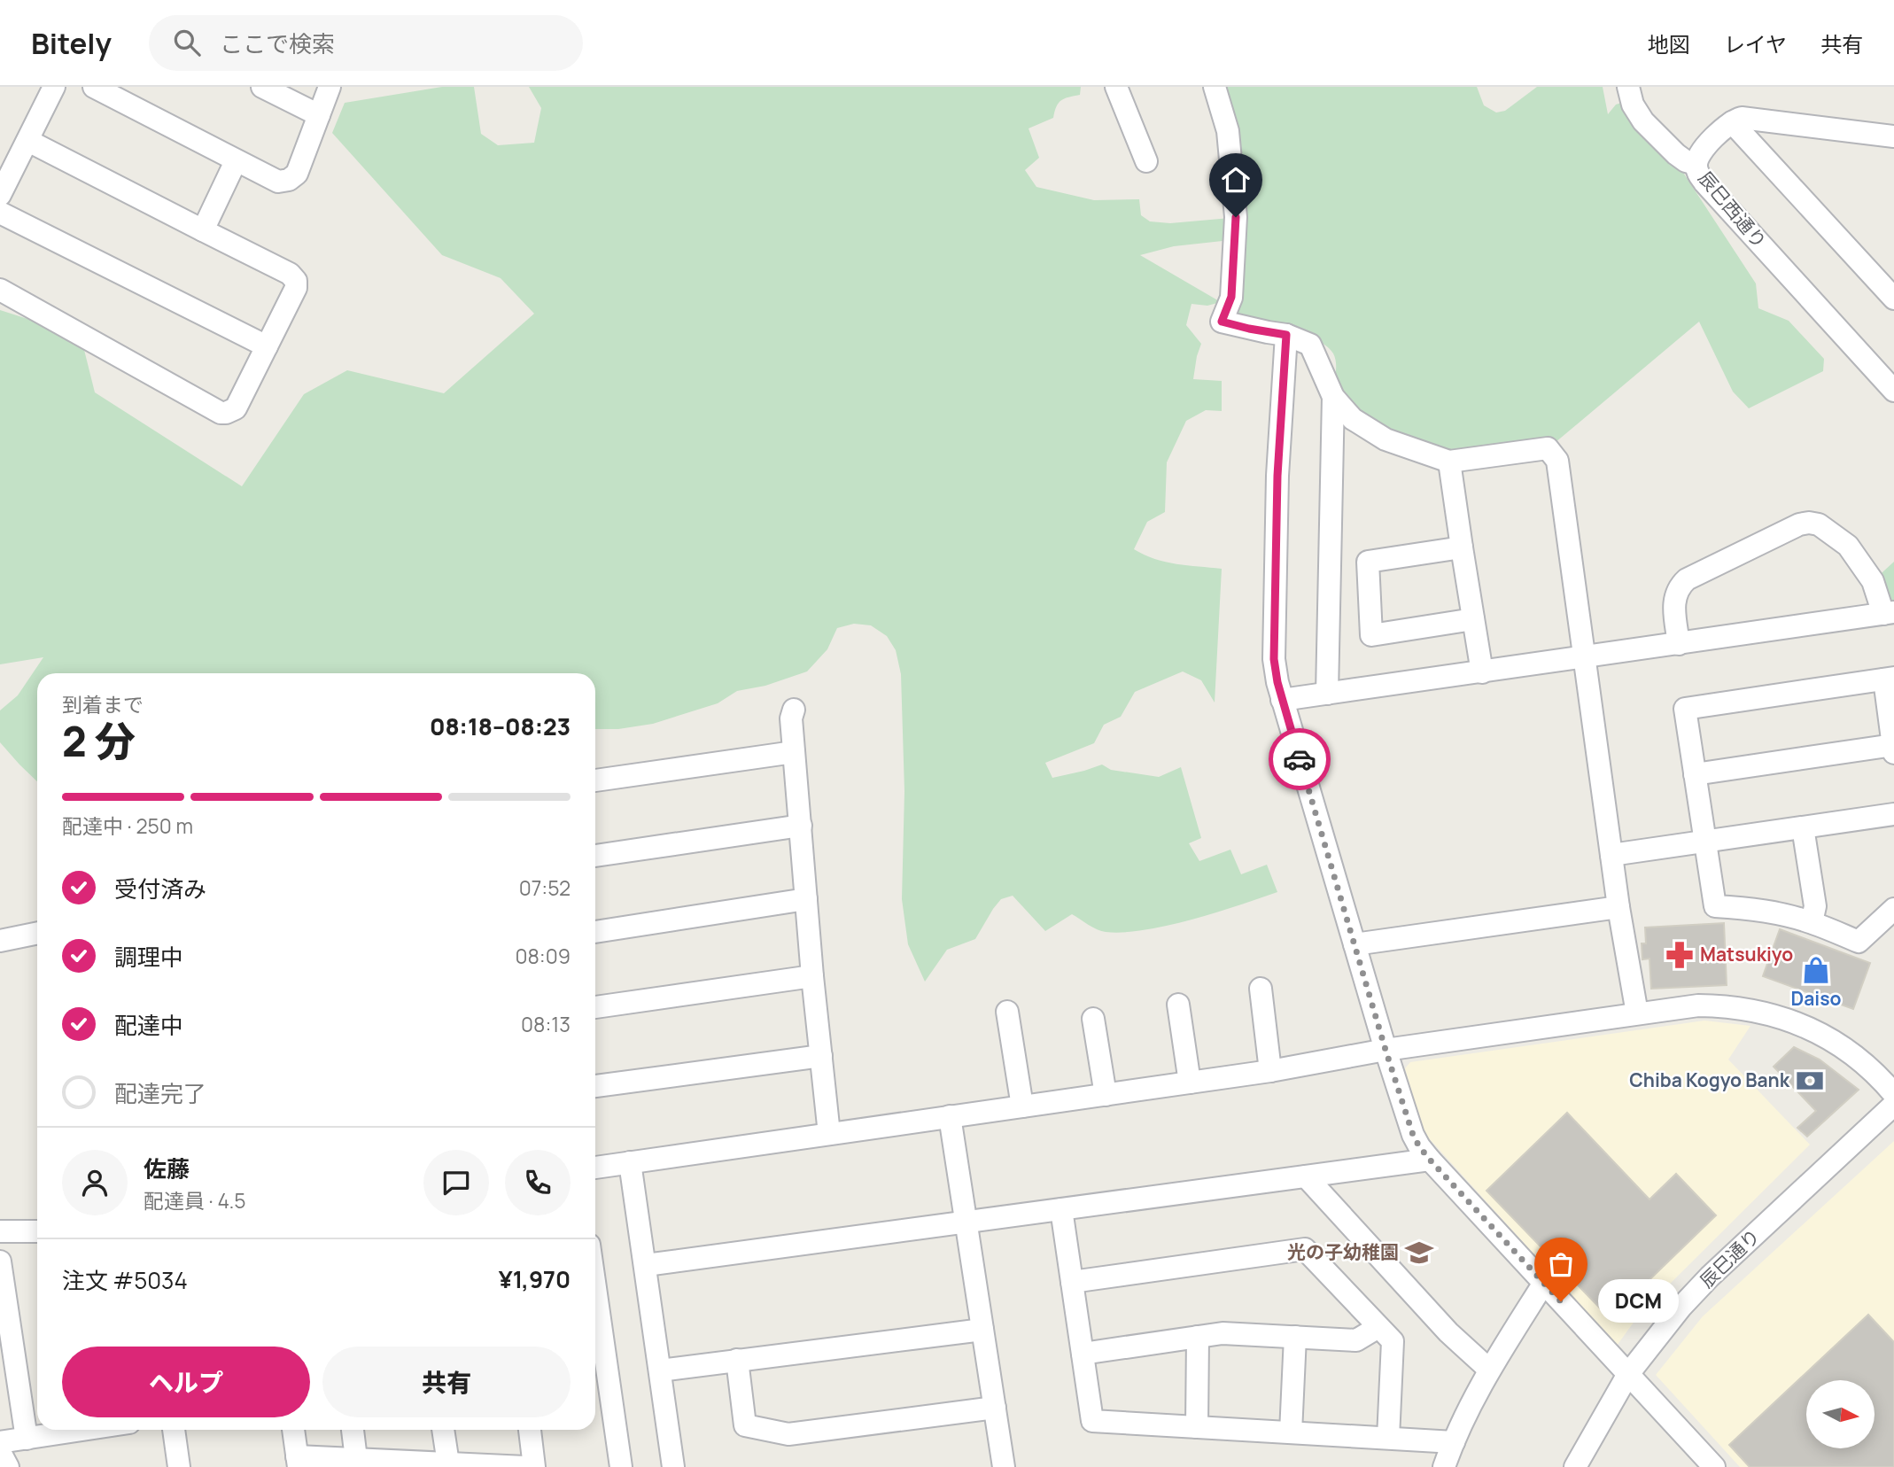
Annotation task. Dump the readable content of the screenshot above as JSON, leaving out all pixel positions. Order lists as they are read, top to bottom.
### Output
{
  "streets": {
    "street": ["辰巳西通り", "辰巳通り"]
  },
  "places": {
    "pharmacy": ["Matsukiyo"],
    "shop": ["Daiso"],
    "bank": ["Chiba Kogyo Bank"],
    "school or university": ["光の子幼稚園"],
    "other": ["DCM"]
  },
  "north": "right",
  "page": {
    "header": "Bitely",
    "search": "ここで検索",
    "nav": ["地図", "レイヤ", "共有"],
    "heading": ["2 分", "到着まで", "08:18–08:23"],
    "panel": [
      "佐藤",
      "配達員 · 4.5",
      "注文 #5034",
      "¥1,970"
    ],
    "bar": "配達中 · 250 m",
    "list": [
      ["受付済み", "07:52"],
      ["調理中", "08:09"],
      ["配達中", "08:13"],
      "配達完了"
    ],
    "bubble": "DCM",
    "buttons": ["ヘルプ", "共有"]
  }
}
